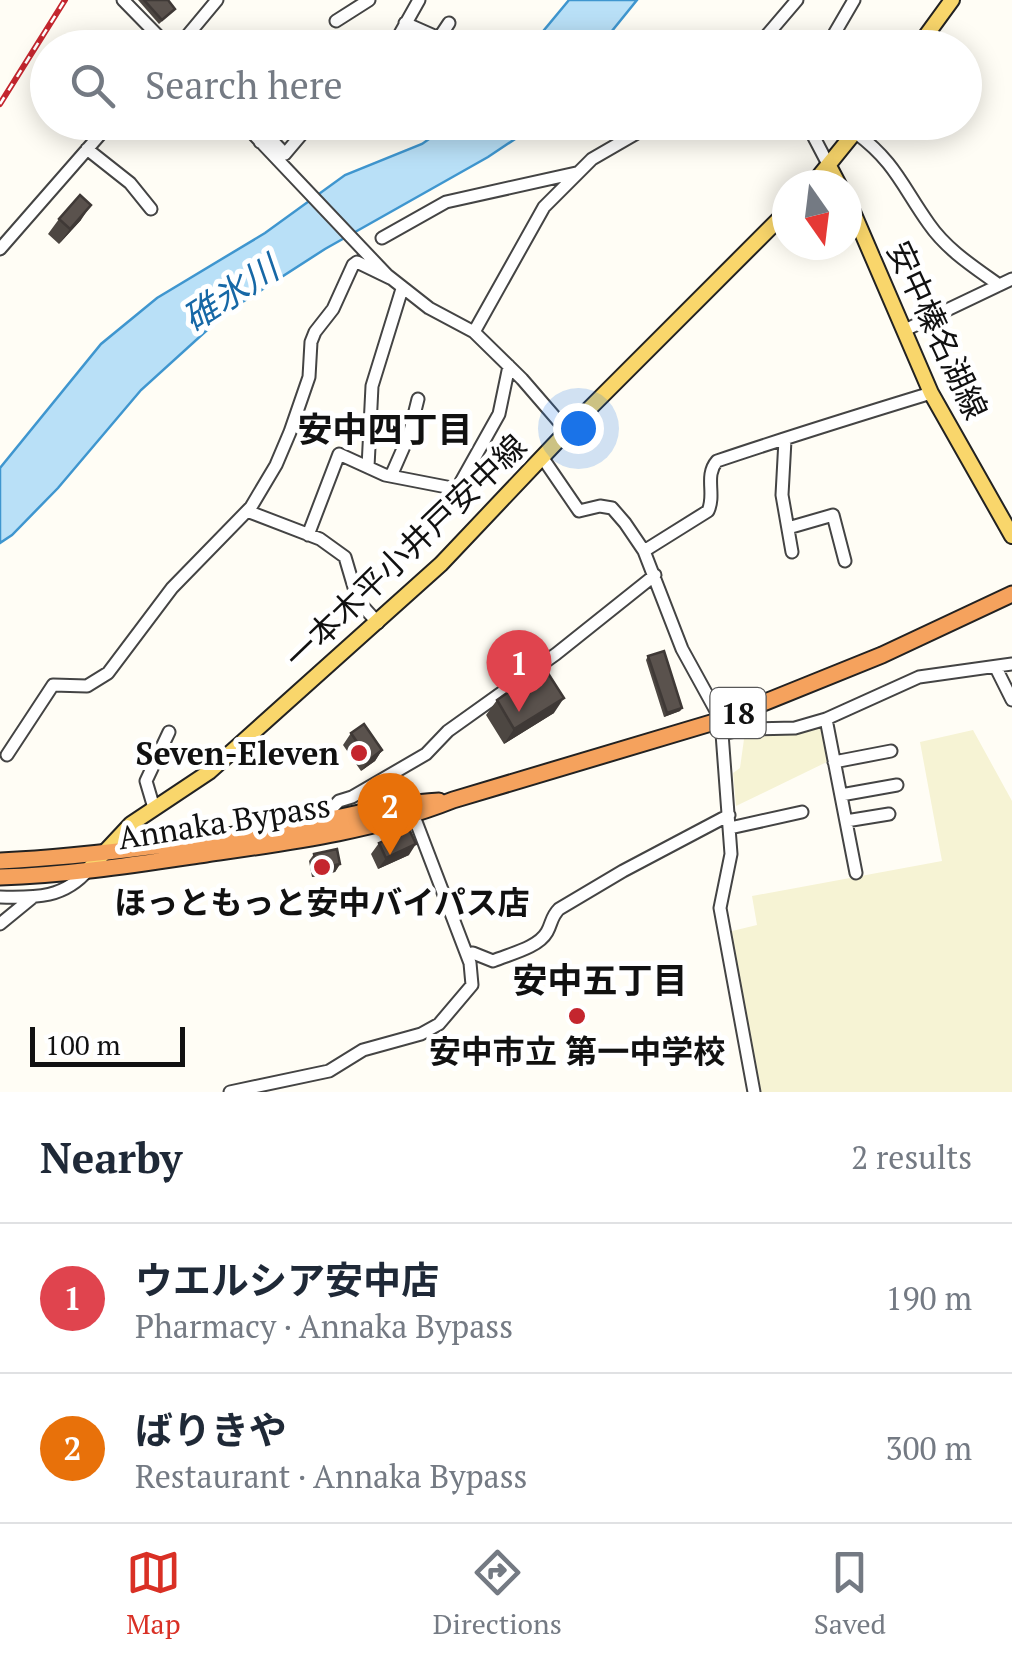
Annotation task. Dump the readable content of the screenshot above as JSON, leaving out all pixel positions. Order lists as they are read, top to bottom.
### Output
{
  "streets": {
    "highway": ["18", "Annaka Bypass"],
    "main road": ["安中榛名湖線", "一本木平小井戸安中線"]
  },
  "crossings": [
    ["一本木平小井戸安中線", "Annaka Bypass"]
  ],
  "districts": ["安中四丁目", "安中五丁目"],
  "water": ["碓氷川"],
  "places": ["Seven-Eleven", "ほっともっと安中バイパス店", "安中市立 第一中学校"],
  "scale_bar": "100 m",
  "north": "bottom",
  "page": {
    "search": "Search here",
    "pins": ["1", "2"],
    "scale": "100 m",
    "heading": ["Nearby", "2 results"],
    "list": [
      {
        "mark": "1",
        "name": "ウエルシア安中店",
        "note": "Pharmacy · Annaka Bypass",
        "value": "190 m"
      },
      {
        "mark": "2",
        "name": "ばりきや",
        "note": "Restaurant · Annaka Bypass",
        "value": "300 m"
      }
    ],
    "nav": ["Map", "Directions", "Saved"]
  }
}
